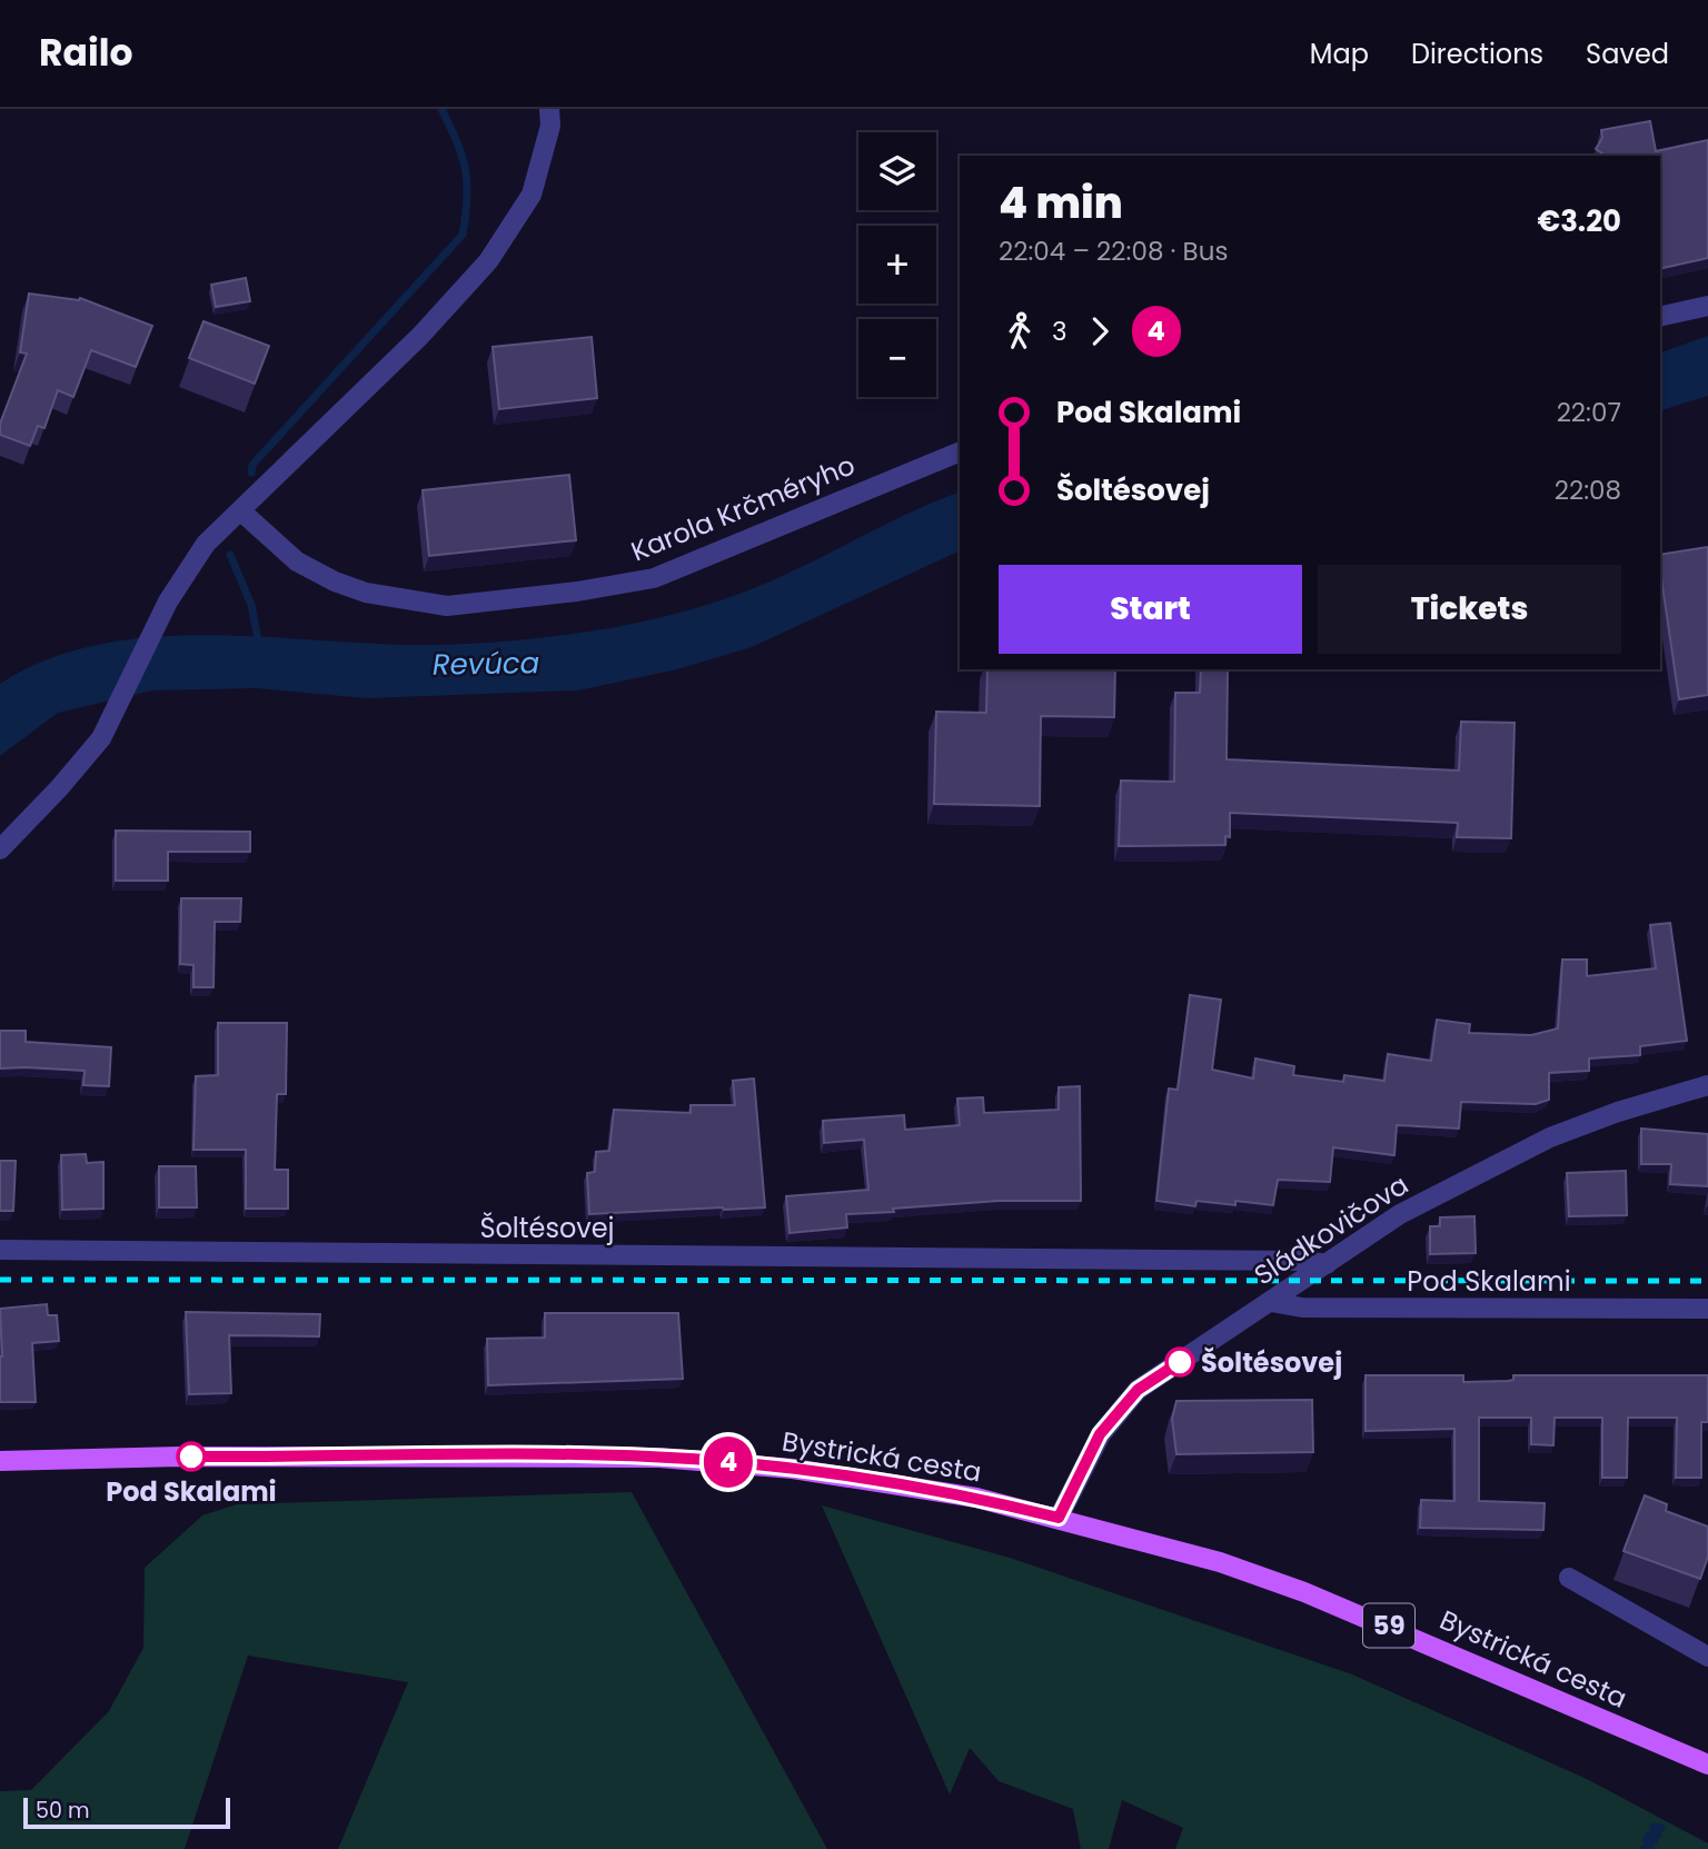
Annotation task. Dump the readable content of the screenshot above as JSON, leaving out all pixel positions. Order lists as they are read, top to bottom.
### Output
{
  "streets": {
    "main road": ["Bystrická cesta", "59"],
    "street": [
      "Karola Krčméryho",
      "Šoltésovej",
      "Sládkovičova",
      "Pod Skalami"
    ]
  },
  "crossings": [
    ["Šoltésovej", "Sládkovičova"],
    ["Sládkovičova", "Pod Skalami"],
    ["Sládkovičova", "Bystrická cesta"]
  ],
  "water": ["Revúca"],
  "places": ["Šoltésovej", "Pod Skalami"],
  "lines": ["bus line 4"],
  "scale_bar": "50 m",
  "page": {
    "header": "Railo",
    "nav": ["Map", "Directions", "Saved"],
    "on_map": "4",
    "map_buttons": ["+", "−"],
    "heading": ["4 min", "22:04 – 22:08 · Bus", "€3.20"],
    "legs": ["3", "4"],
    "list": [
      {
        "name": "Pod Skalami",
        "value": "22:07"
      },
      {
        "name": "Šoltésovej",
        "value": "22:08"
      }
    ],
    "buttons": ["Start", "Tickets"],
    "scale": "50 m"
  }
}
